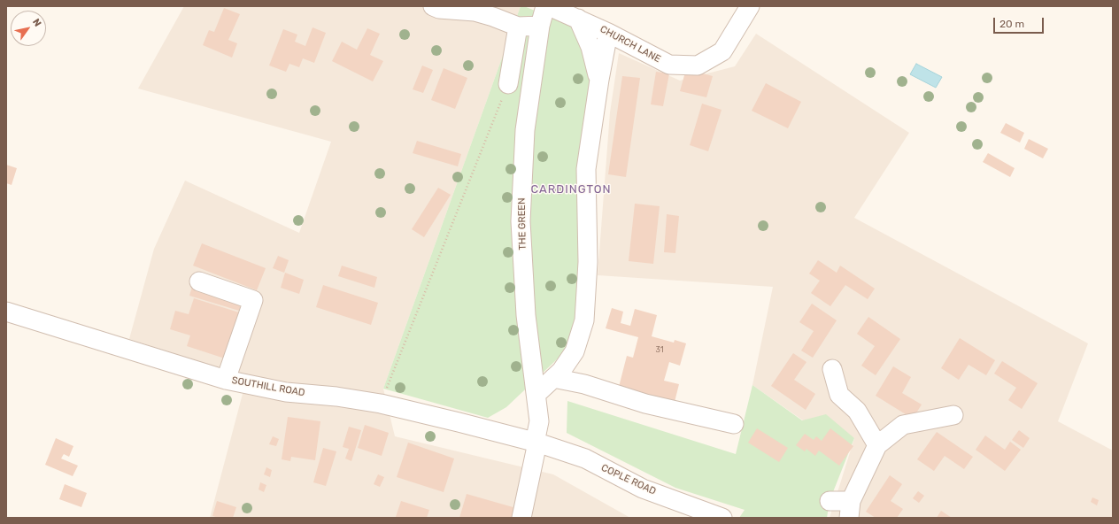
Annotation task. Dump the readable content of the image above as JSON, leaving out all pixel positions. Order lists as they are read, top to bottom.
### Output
{
  "streets": {
    "street": [
      "CHURCH LANE",
      "THE GREEN",
      "SOUTHILL ROAD",
      "COPLE ROAD"
    ]
  },
  "crossings": [
    ["THE GREEN", "SOUTHILL ROAD"],
    ["THE GREEN", "COPLE ROAD"],
    ["SOUTHILL ROAD", "COPLE ROAD"]
  ],
  "districts": ["CARDINGTON"],
  "house_numbers": ["31"],
  "scale_bar": "20 m",
  "north": "top right"
}
